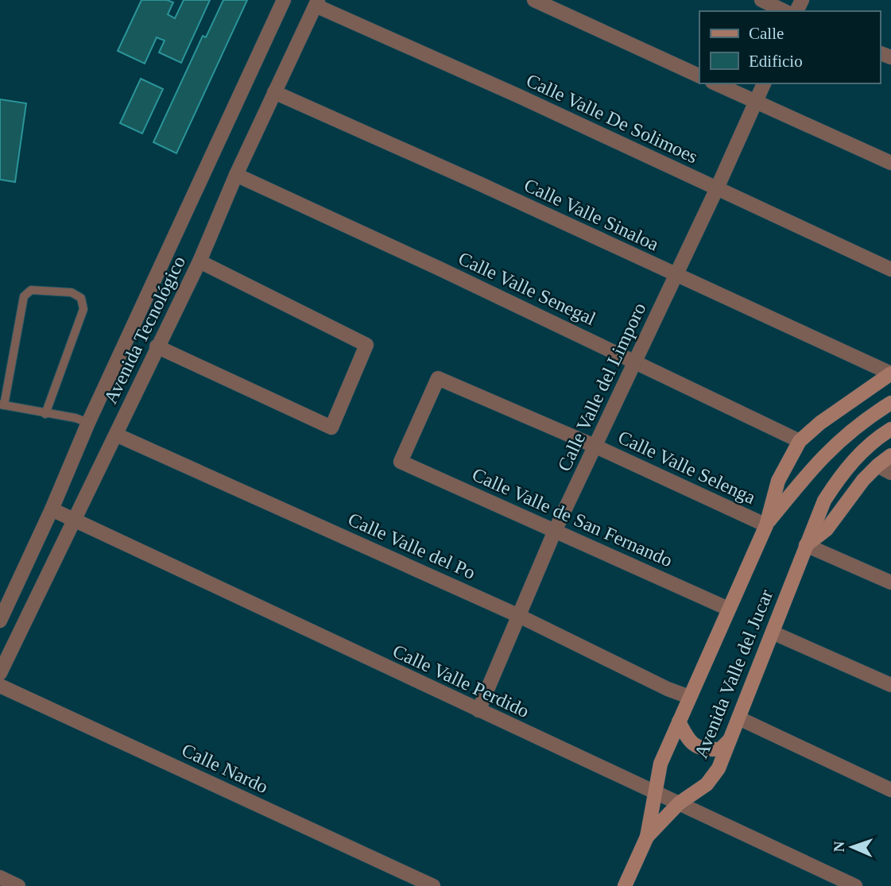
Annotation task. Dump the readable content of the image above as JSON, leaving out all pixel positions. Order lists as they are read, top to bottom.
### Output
{
  "streets": {
    "main road": ["Avenida Valle del Jucar"],
    "street": [
      "Calle Valle De Solimoes",
      "Calle Valle Sinaloa",
      "Calle Valle Senegal",
      "Avenida Tecnológico",
      "Calle Valle del Limporo",
      "Calle Valle Selenga",
      "Calle Valle de San Fernando",
      "Calle Valle del Po",
      "Calle Valle Perdido",
      "Calle Nardo"
    ]
  },
  "crossings": [
    ["Calle Valle De Solimoes", "Avenida Tecnológico"],
    ["Calle Valle De Solimoes", "Calle Valle del Limporo"],
    ["Calle Valle Sinaloa", "Avenida Tecnológico"],
    ["Calle Valle Sinaloa", "Calle Valle del Limporo"],
    ["Calle Valle Sinaloa", "Avenida Valle del Jucar"],
    ["Calle Valle Senegal", "Avenida Tecnológico"],
    ["Calle Valle Senegal", "Calle Valle del Limporo"],
    ["Calle Valle Senegal", "Avenida Valle del Jucar"],
    ["Avenida Tecnológico", "Calle Valle del Po"],
    ["Avenida Tecnológico", "Calle Valle Perdido"],
    ["Calle Valle del Limporo", "Calle Valle Selenga"],
    ["Calle Valle del Limporo", "Calle Valle de San Fernando"],
    ["Calle Valle del Limporo", "Calle Valle del Po"],
    ["Calle Valle del Limporo", "Calle Valle Perdido"],
    ["Calle Valle Selenga", "Calle Valle de San Fernando"],
    ["Calle Valle Selenga", "Avenida Valle del Jucar"],
    ["Calle Valle de San Fernando", "Avenida Valle del Jucar"],
    ["Calle Valle del Po", "Avenida Valle del Jucar"],
    ["Avenida Valle del Jucar", "Calle Valle Perdido"]
  ],
  "legend": ["Calle", "Edificio"],
  "north": "left"
}
